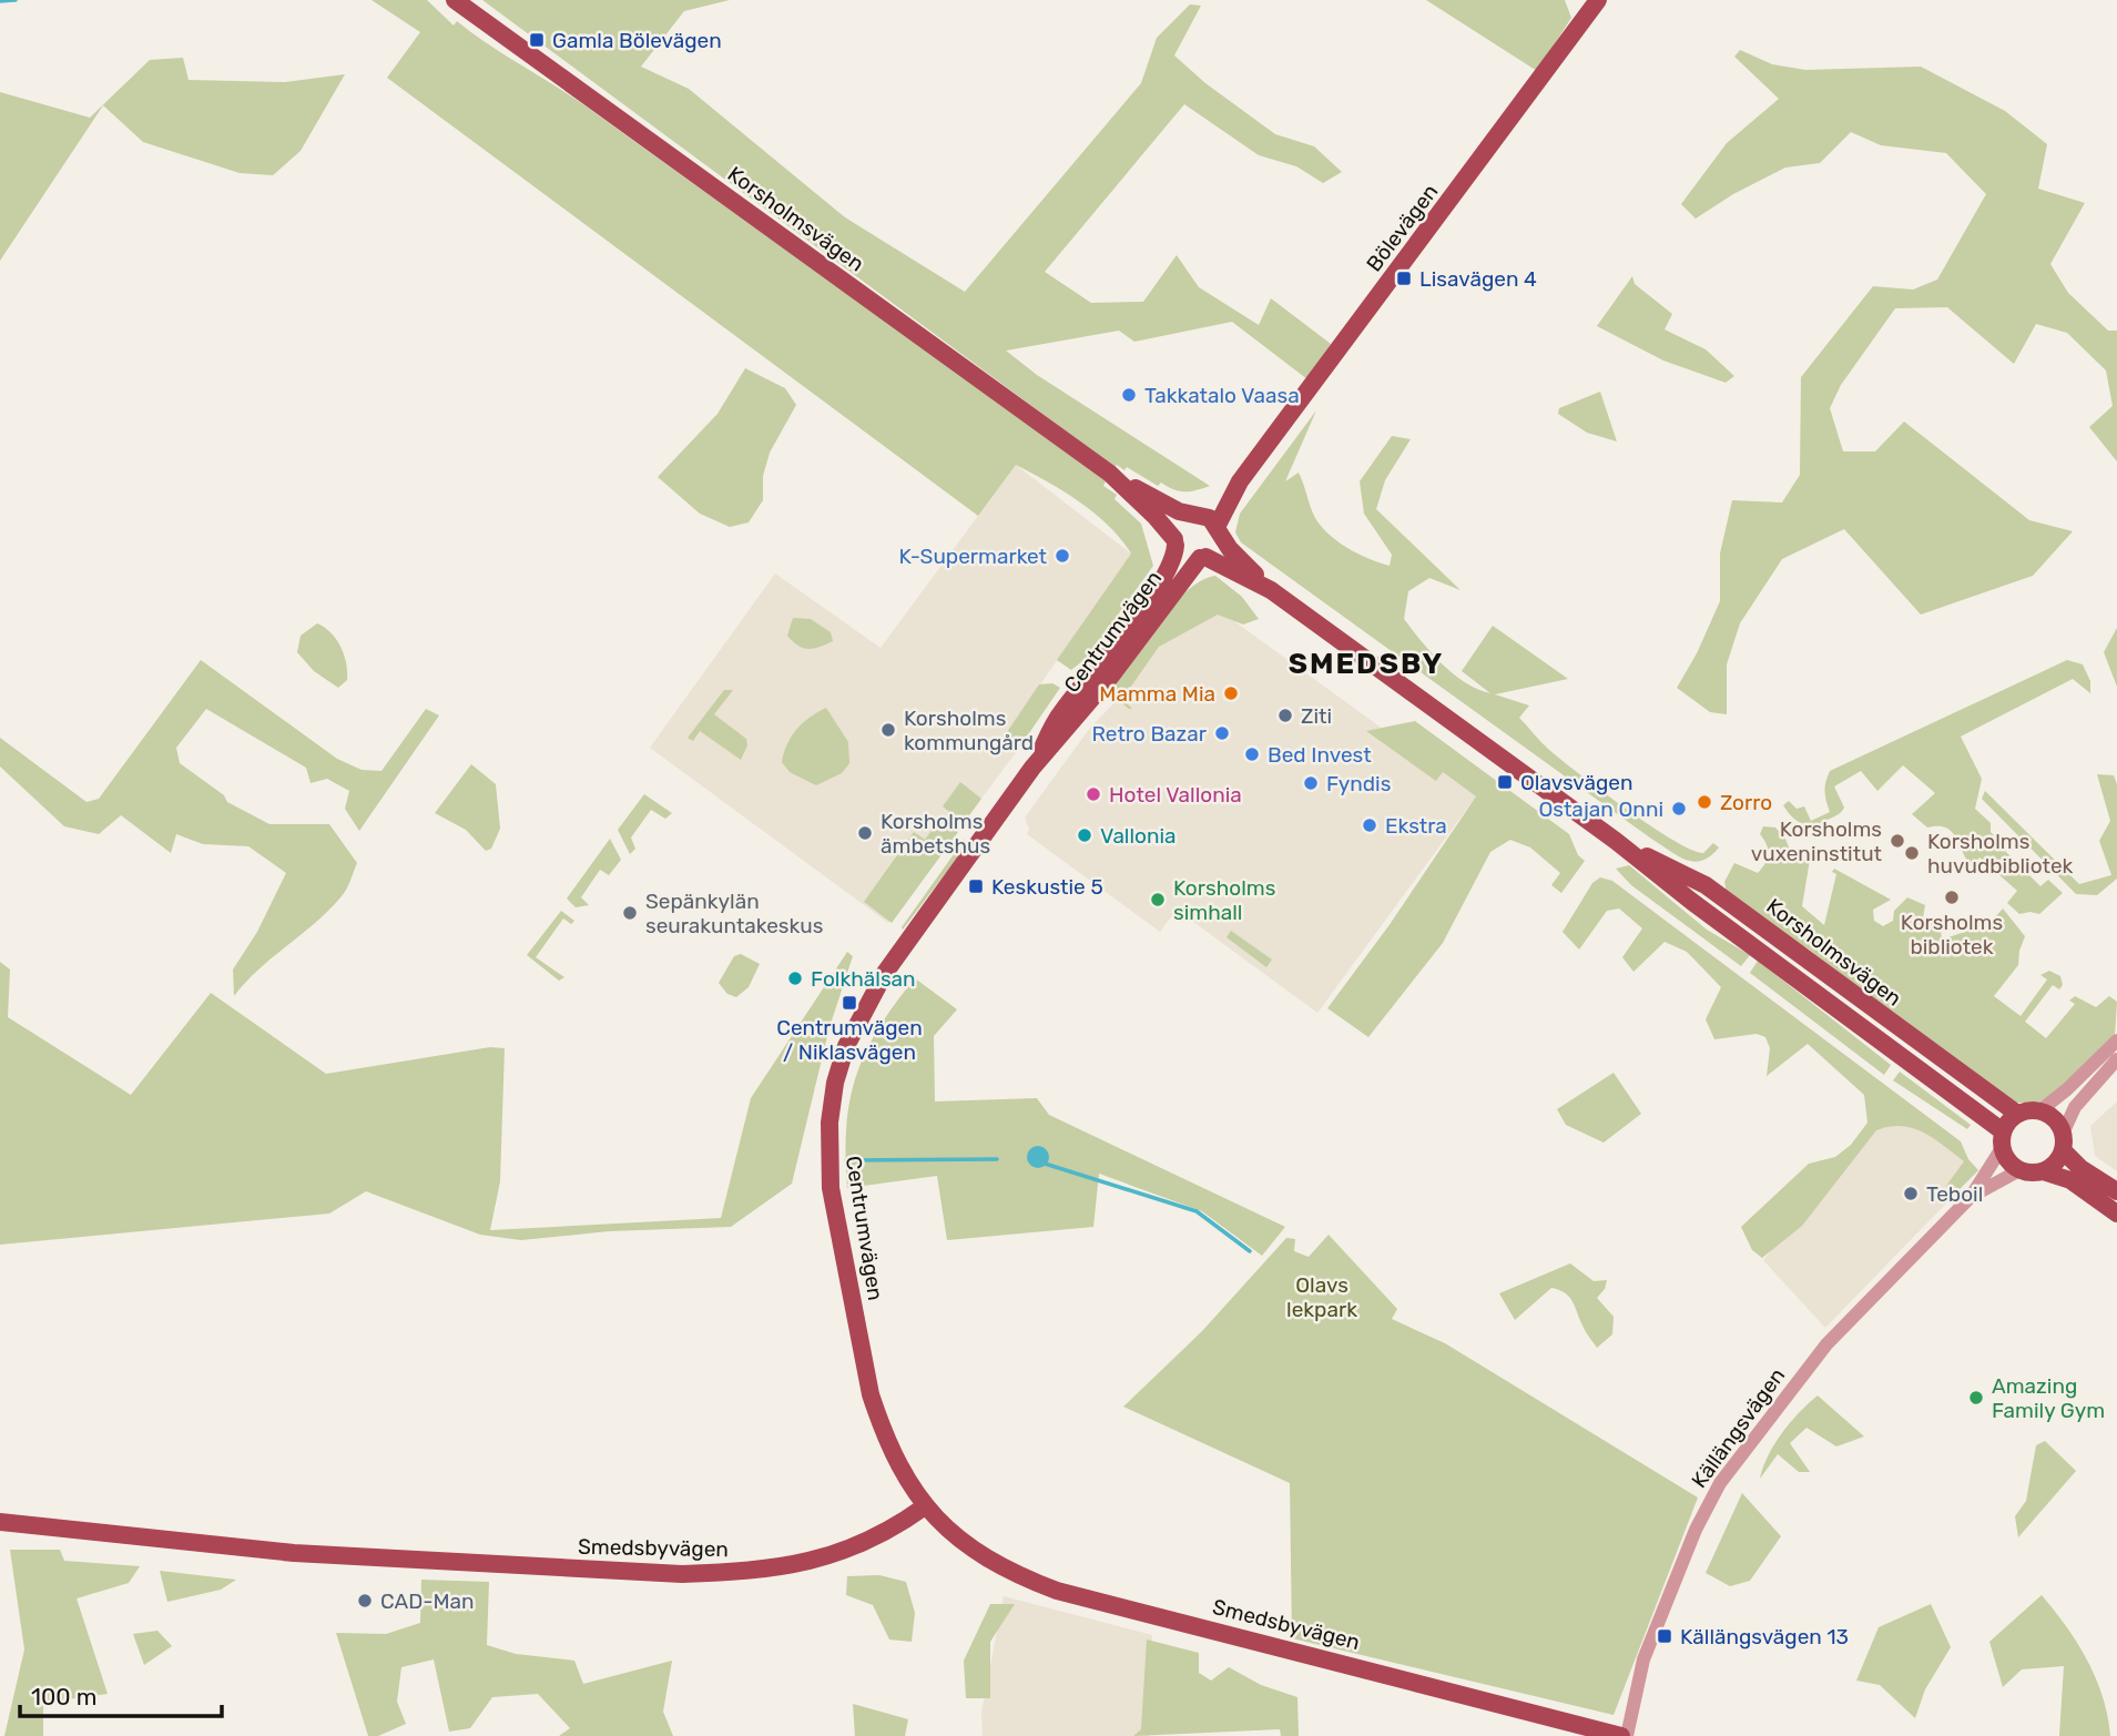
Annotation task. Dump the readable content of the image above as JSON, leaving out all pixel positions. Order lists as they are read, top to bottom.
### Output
{
  "streets": {
    "main road": [
      "Korsholmsvägen",
      "Bölevägen",
      "Centrumvägen",
      "Smedsbyvägen"
    ],
    "street": ["Källängsvägen"]
  },
  "crossings": [
    ["Korsholmsvägen", "Bölevägen"],
    ["Korsholmsvägen", "Centrumvägen"],
    ["Korsholmsvägen", "Källängsvägen"],
    ["Bölevägen", "Centrumvägen"],
    ["Centrumvägen", "Smedsbyvägen"],
    ["Källängsvägen", "Smedsbyvägen"]
  ],
  "districts": ["SMEDSBY"],
  "parks": ["Olavs lekpark"],
  "places": {
    "transit": [
      "Gamla Bölevägen",
      "Lisavägen 4",
      "Olavsvägen",
      "Keskustie 5",
      "Centrumvägen / Niklasvägen",
      "Källängsvägen 13"
    ],
    "other": [
      "Takkatalo Vaasa",
      "K-Supermarket",
      "Mamma Mia",
      "Ziti",
      "Korsholms kommungård",
      "Retro Bazar",
      "Bed Invest",
      "Fyndis",
      "Hotel Vallonia",
      "Zorro",
      "Ostajan Onni",
      "Ekstra",
      "Korsholms ämbetshus",
      "Vallonia",
      "Korsholms vuxeninstitut",
      "Korsholms huvudbibliotek",
      "Korsholms bibliotek",
      "Korsholms simhall",
      "Sepänkylän seurakuntakeskus",
      "Folkhälsan",
      "Teboil",
      "Amazing Family Gym",
      "CAD-Man"
    ]
  },
  "scale_bar": "100 m"
}
